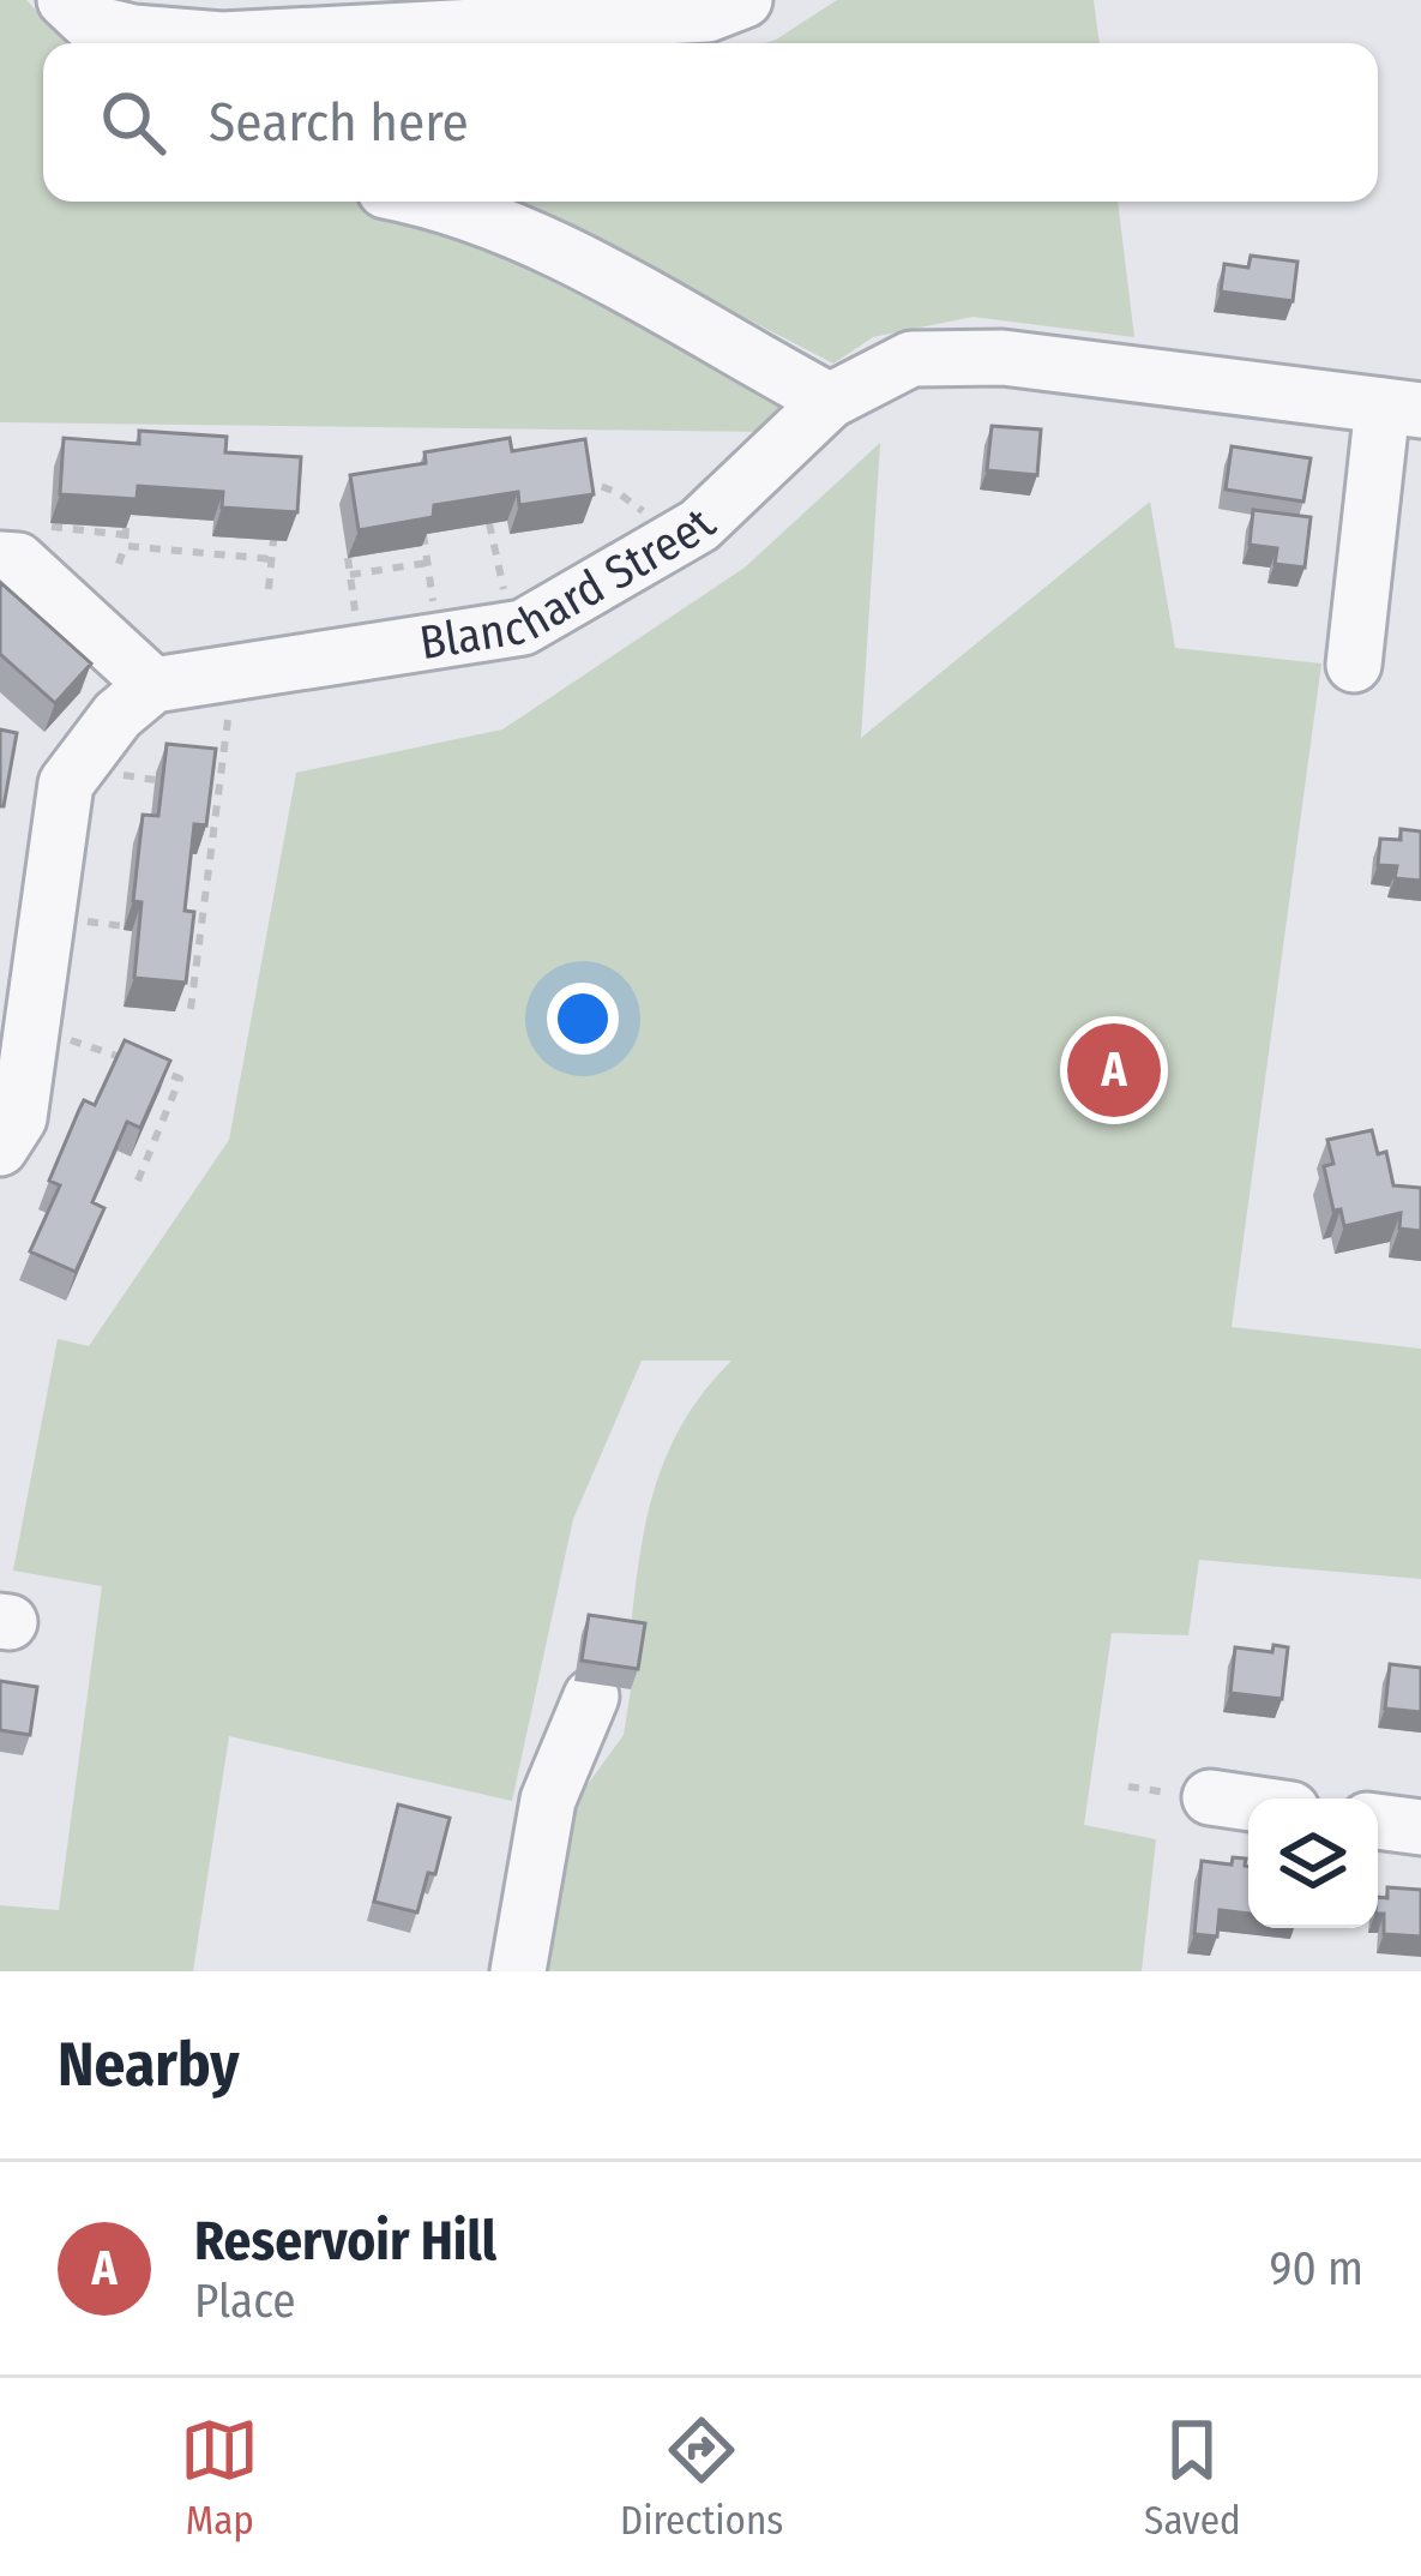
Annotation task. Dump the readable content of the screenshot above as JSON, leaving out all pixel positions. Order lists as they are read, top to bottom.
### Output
{
  "streets": {
    "street": ["Blanchard Street"]
  },
  "page": {
    "search": "Search here",
    "pins": "A",
    "heading": "Nearby",
    "list": [
      {
        "mark": "A",
        "name": "Reservoir Hill",
        "note": "Place",
        "value": "90 m"
      }
    ],
    "nav": ["Map", "Directions", "Saved"]
  }
}
